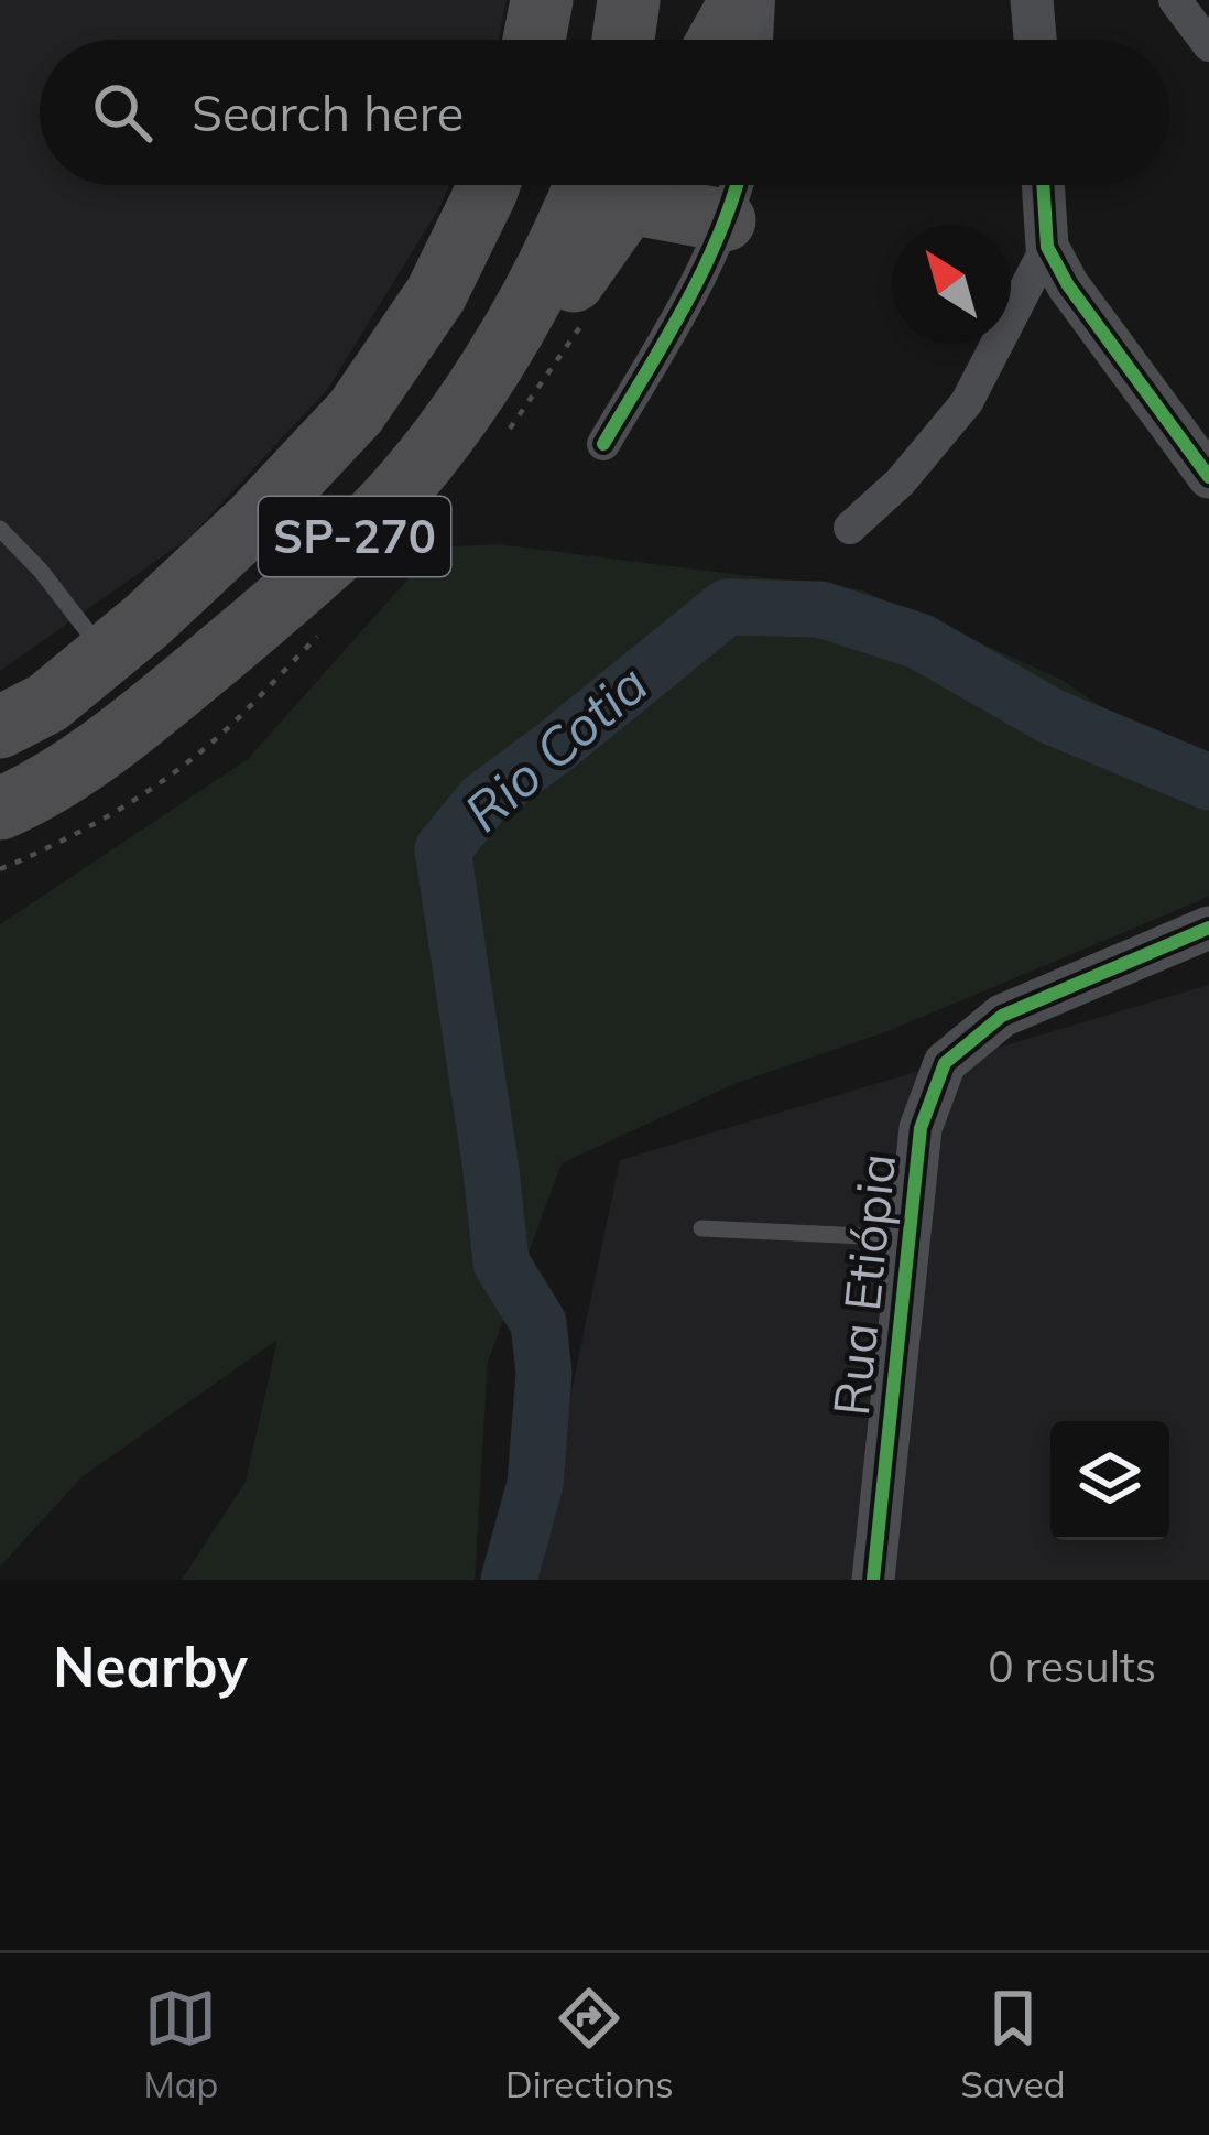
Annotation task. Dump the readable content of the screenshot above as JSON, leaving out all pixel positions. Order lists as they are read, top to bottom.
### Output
{
  "streets": {
    "highway": ["SP-270"],
    "street": ["Rua Etiópia"]
  },
  "water": ["Rio Cotia"],
  "north": "top left",
  "page": {
    "search": "Search here",
    "heading": ["Nearby", "0 results"],
    "nav": ["Map", "Directions", "Saved"]
  }
}
